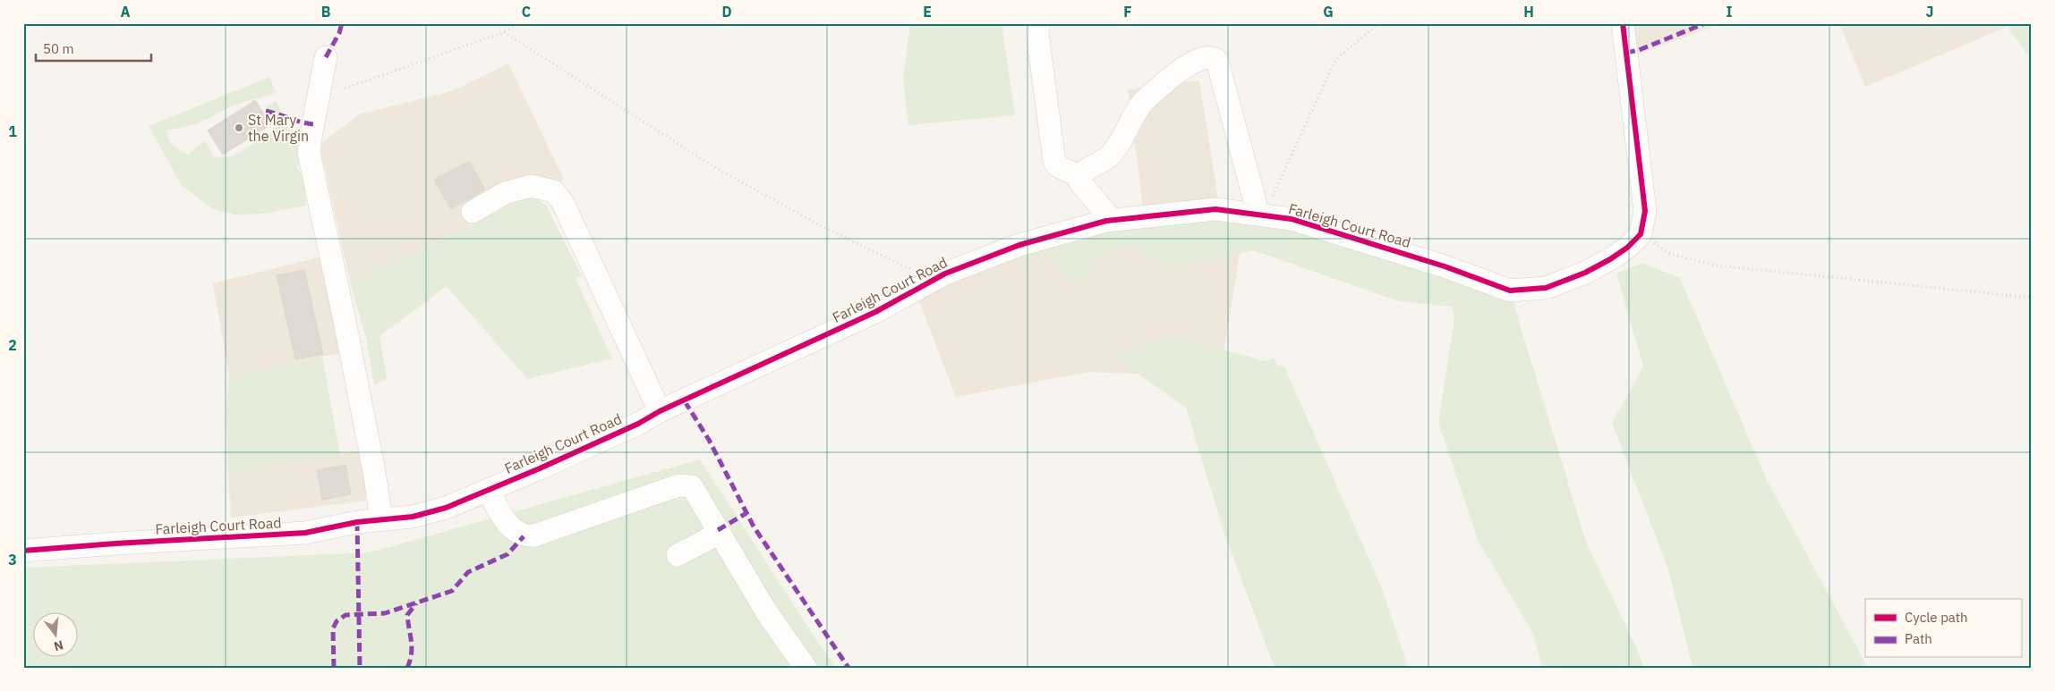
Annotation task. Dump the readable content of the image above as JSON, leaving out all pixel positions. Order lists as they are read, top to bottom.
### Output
{
  "streets": {
    "street": ["Farleigh Court Road"]
  },
  "places": ["St Mary the Virgin"],
  "legend": ["Cycle path", "Path"],
  "scale_bar": "50 m",
  "north": "bottom",
  "grid": {
    "columns": [
      "A",
      "B",
      "C",
      "D",
      "E",
      "F",
      "G",
      "H",
      "I",
      "J"
    ],
    "rows": ["1", "2", "3"]
  }
}
